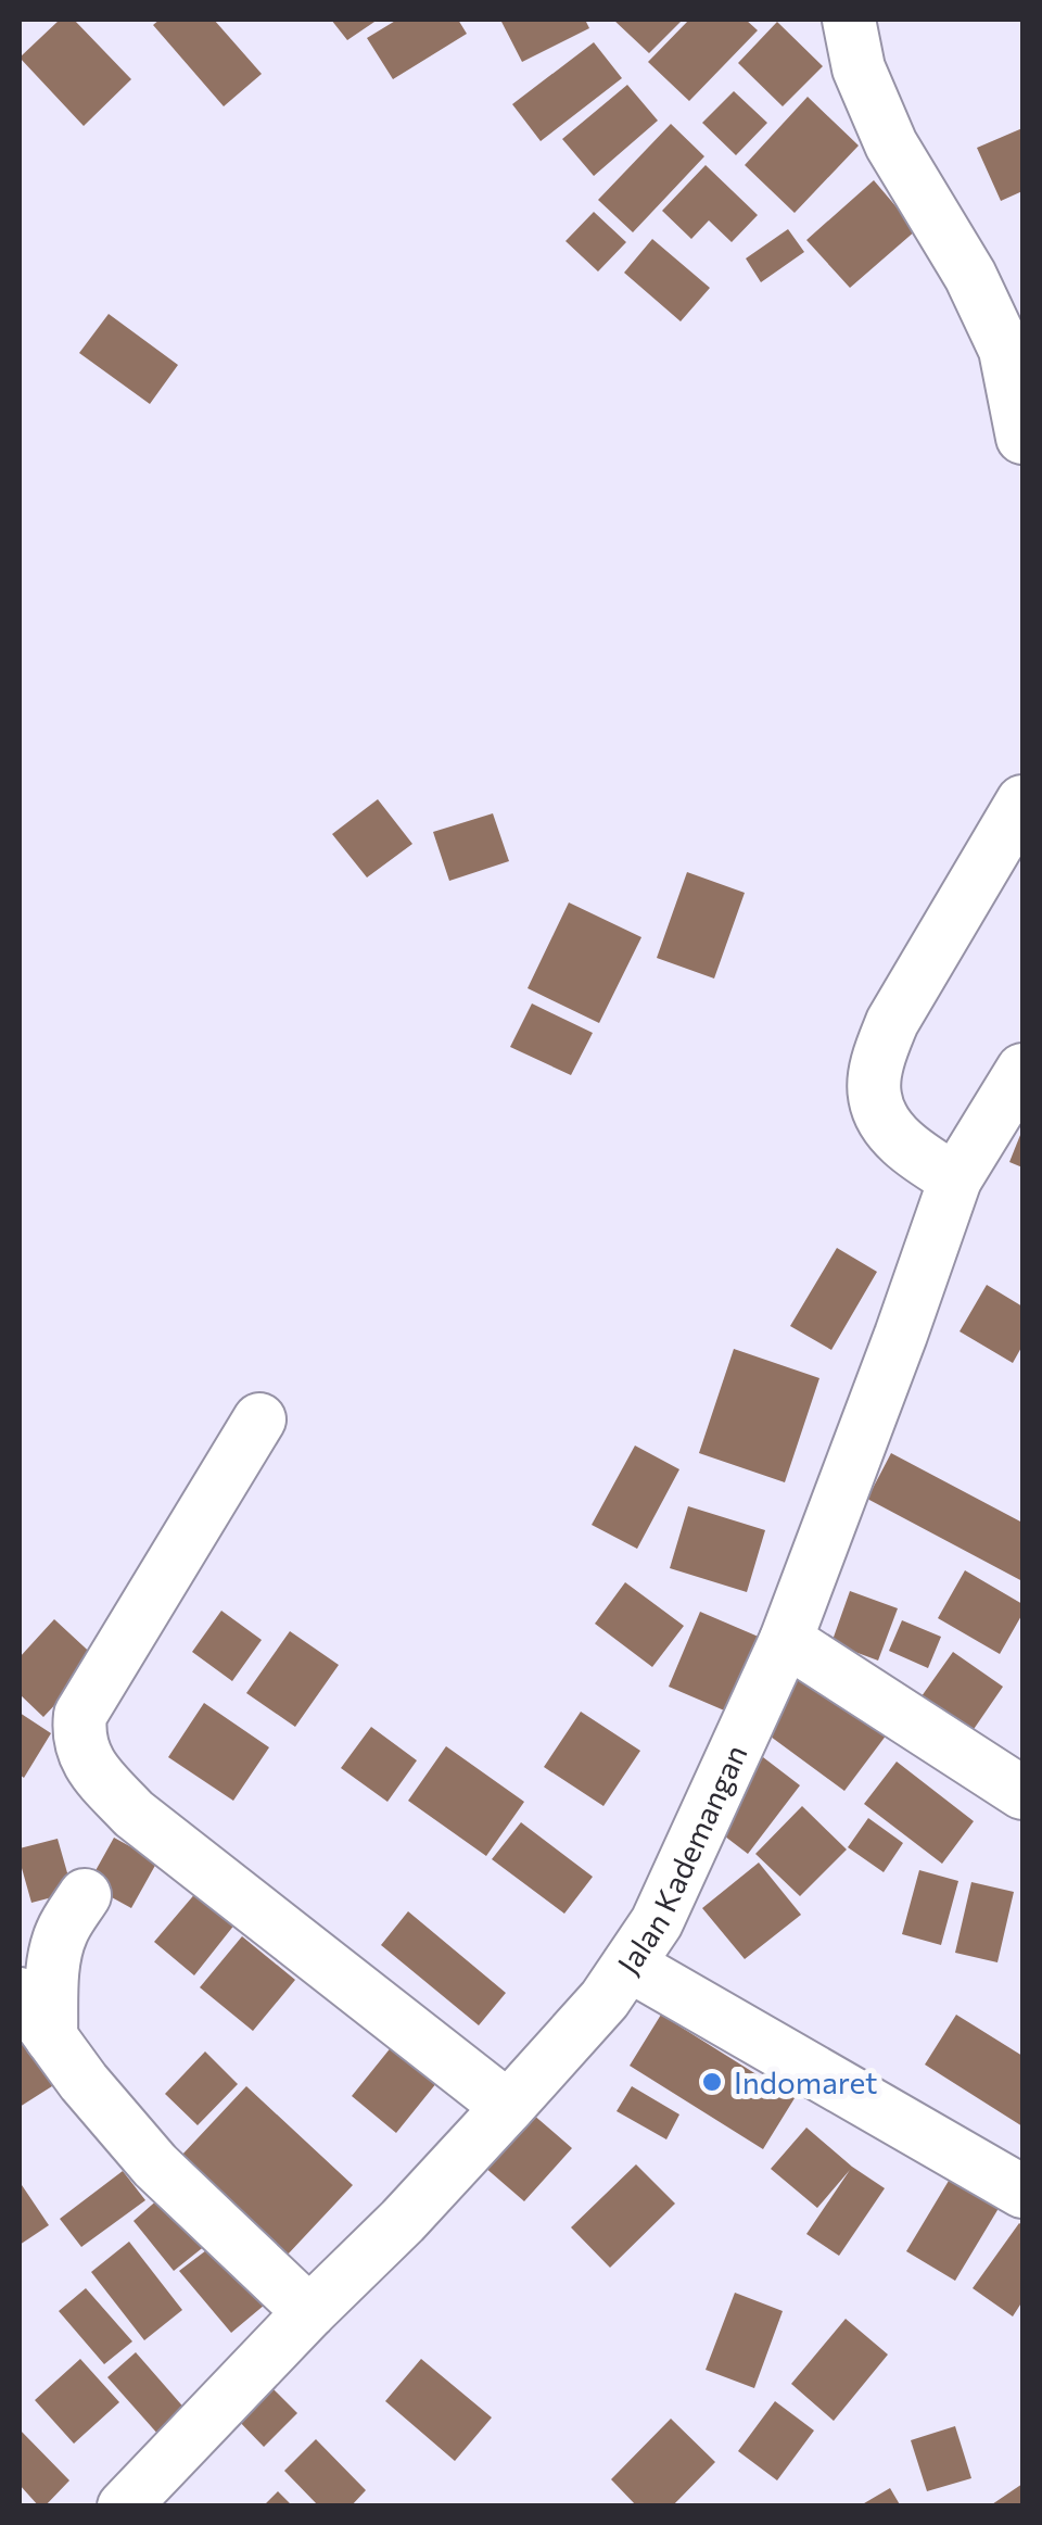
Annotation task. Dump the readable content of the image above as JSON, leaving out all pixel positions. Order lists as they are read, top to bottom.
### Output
{
  "streets": {
    "street": ["Jalan Kademangan"]
  },
  "places": ["Indomaret"]
}
